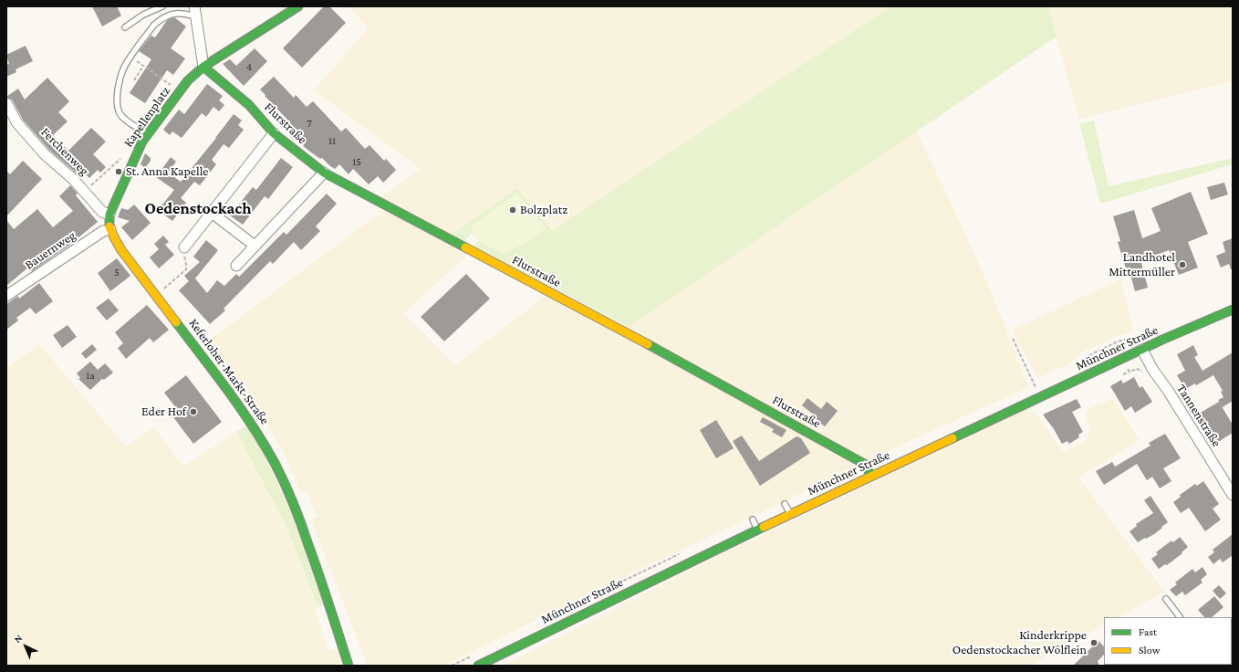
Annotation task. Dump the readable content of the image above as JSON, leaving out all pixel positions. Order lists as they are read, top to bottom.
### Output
{
  "streets": {
    "street": [
      "Kapellenplatz",
      "Flurstraße",
      "Ferchenweg",
      "Bauernweg",
      "Münchner Straße",
      "Keferloher-Markt-Straße",
      "Tannenstraße"
    ]
  },
  "crossings": [
    ["Kapellenplatz", "Flurstraße"],
    ["Kapellenplatz", "Ferchenweg"],
    ["Kapellenplatz", "Bauernweg"],
    ["Kapellenplatz", "Keferloher-Markt-Straße"],
    ["Flurstraße", "Münchner Straße"],
    ["Bauernweg", "Keferloher-Markt-Straße"],
    ["Münchner Straße", "Tannenstraße"]
  ],
  "districts": ["Oedenstockach"],
  "places": [
    "St. Anna Kapelle",
    "Bolzplatz",
    "Landhotel Mittermüller",
    "Eder Hof",
    "Kinderkrippe Oedenstockacher Wölflein"
  ],
  "house_numbers": [
    "4",
    "7",
    "11",
    "15",
    "5",
    "1a"
  ],
  "legend": ["Fast", "Slow"],
  "north": "top left"
}
